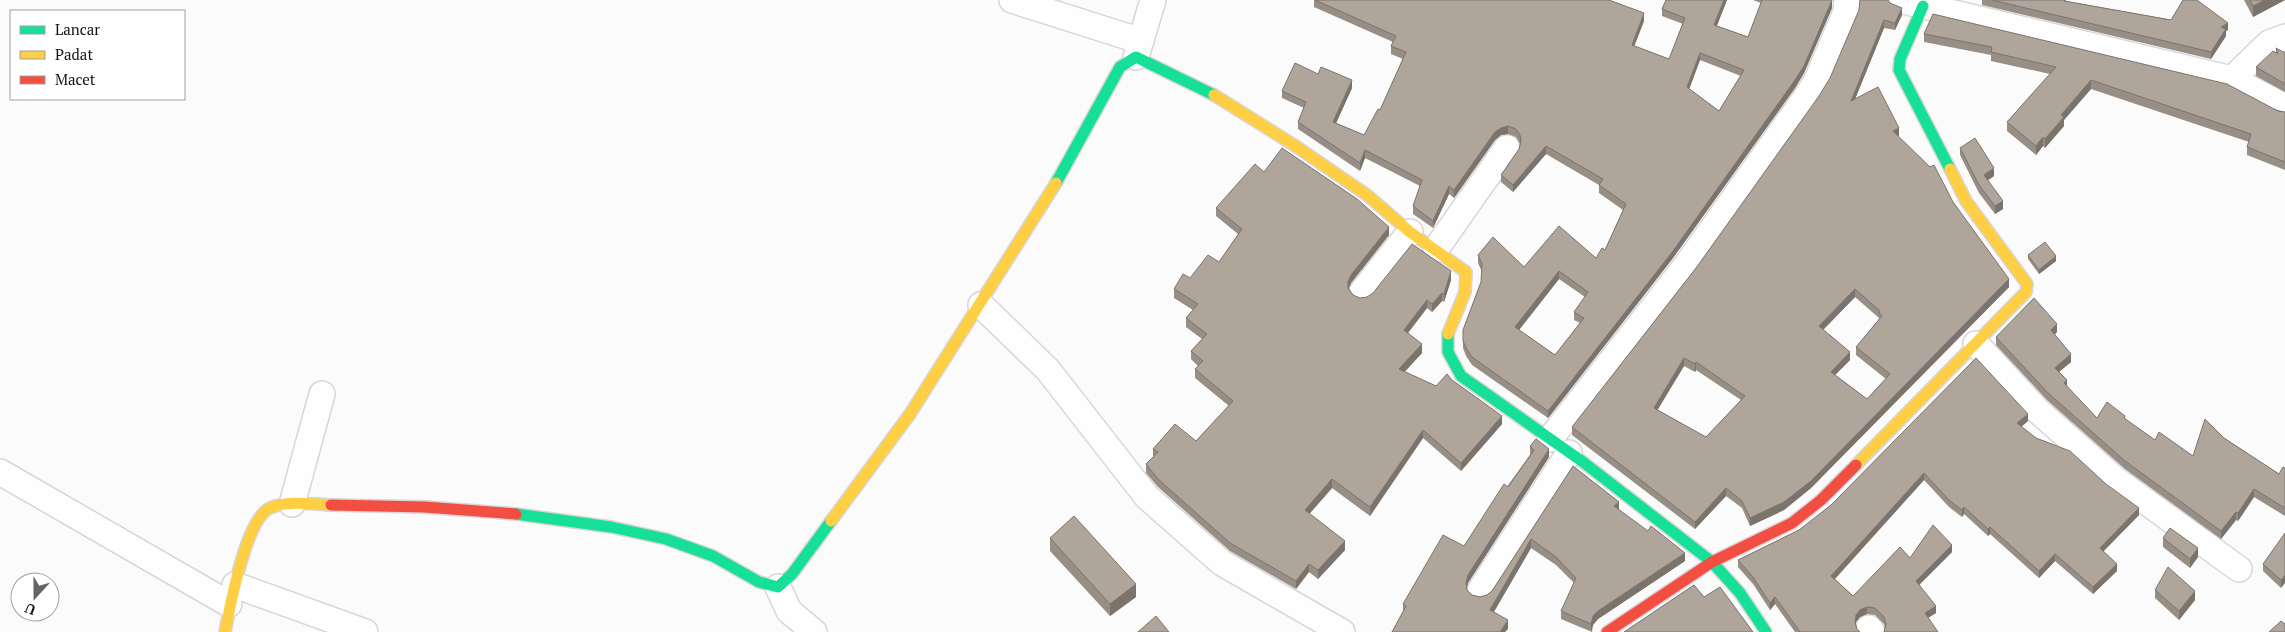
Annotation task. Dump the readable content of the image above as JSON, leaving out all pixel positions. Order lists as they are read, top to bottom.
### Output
{
  "legend": ["Lancar", "Padat", "Macet"],
  "north": "bottom"
}
